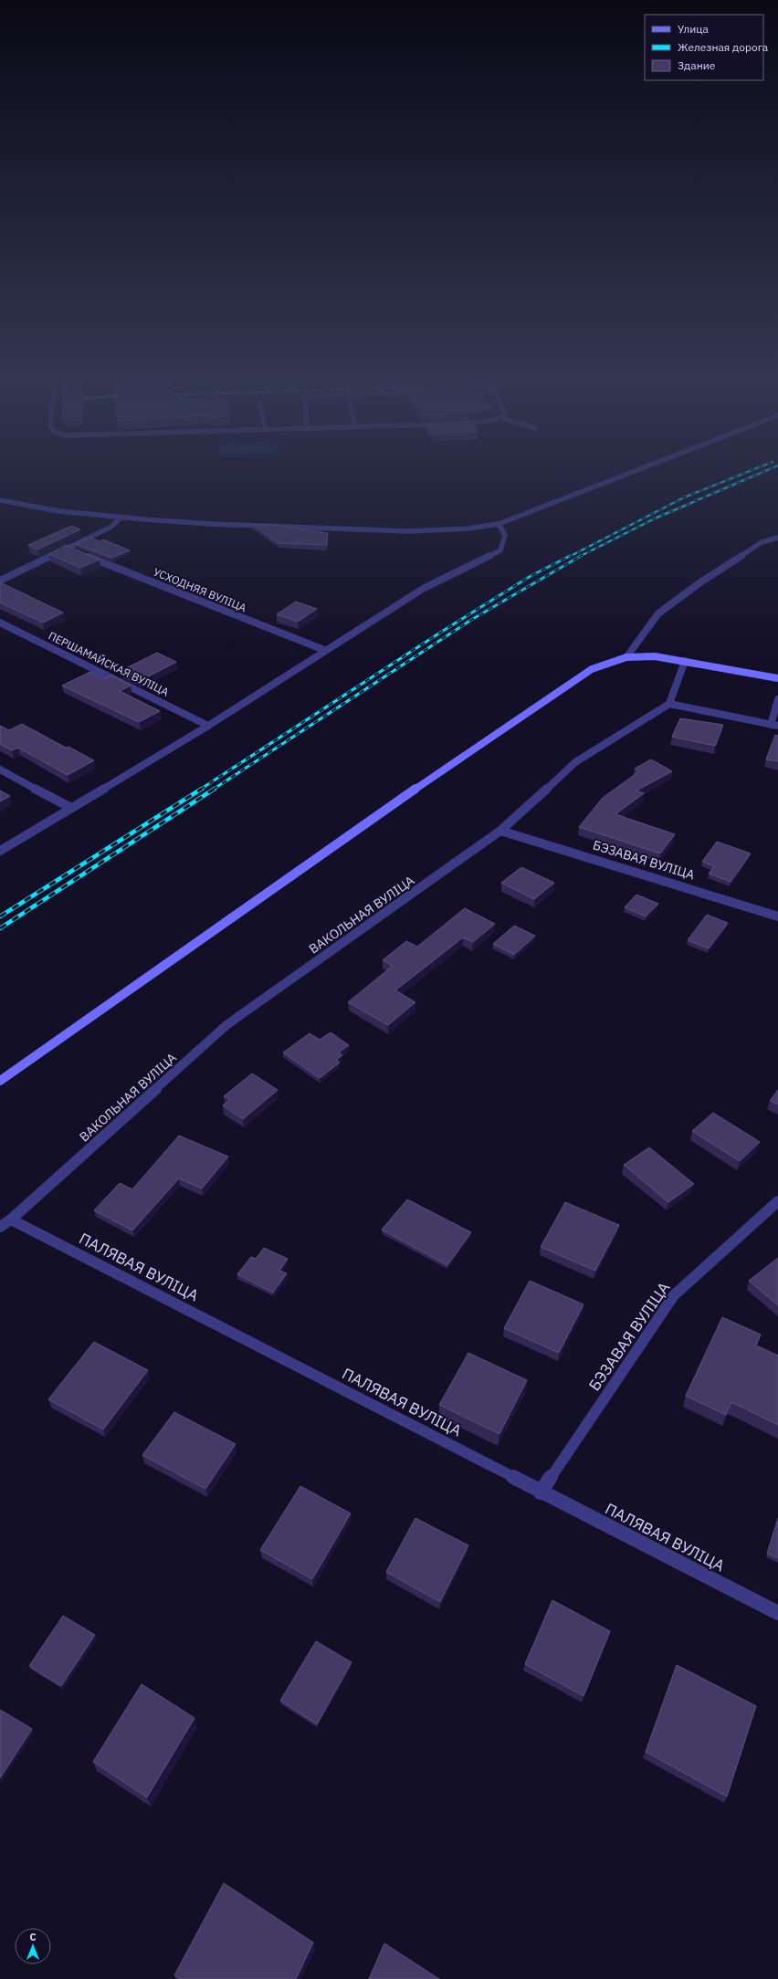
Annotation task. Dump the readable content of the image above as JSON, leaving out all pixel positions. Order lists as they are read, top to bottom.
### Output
{
  "streets": {
    "street": [
      "УСХОДНЯЯ ВУЛІЦА",
      "ПЕРШАМАЙСКАЯ ВУЛІЦА",
      "БЭЗАВАЯ ВУЛІЦА",
      "ВАКОЛЬНАЯ ВУЛІЦА",
      "ПАЛЯВАЯ ВУЛІЦА"
    ]
  },
  "crossings": [
    ["БЭЗАВАЯ ВУЛІЦА", "ВАКОЛЬНАЯ ВУЛІЦА"],
    ["БЭЗАВАЯ ВУЛІЦА", "ПАЛЯВАЯ ВУЛІЦА"],
    ["ВАКОЛЬНАЯ ВУЛІЦА", "ПАЛЯВАЯ ВУЛІЦА"]
  ],
  "legend": ["Улица", "Железная дорога", "Здание"],
  "north": "top"
}
